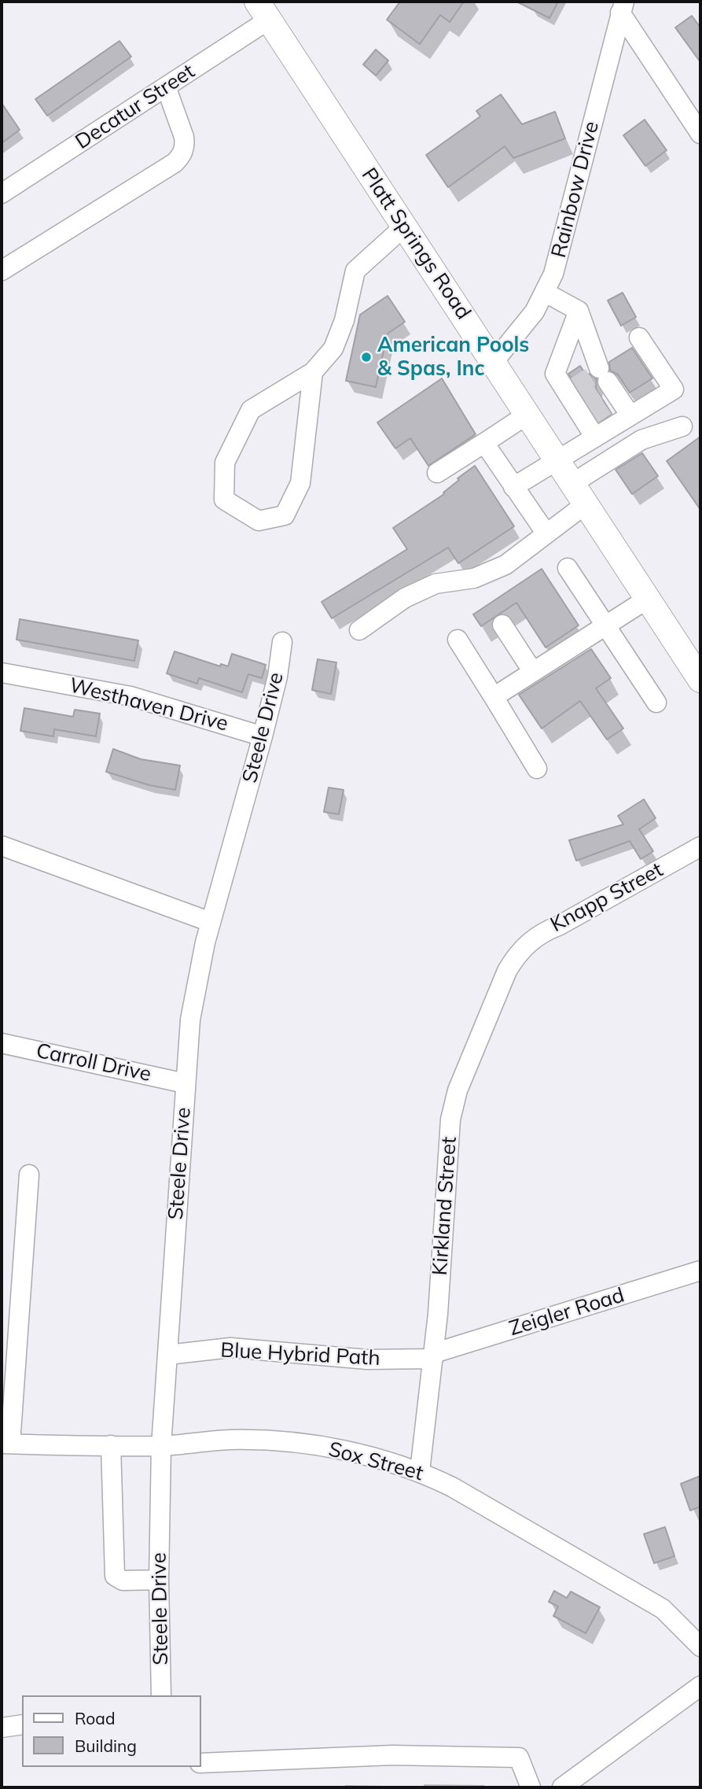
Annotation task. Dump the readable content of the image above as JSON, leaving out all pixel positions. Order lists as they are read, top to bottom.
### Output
{
  "streets": {
    "main road": ["Platt Springs Road"],
    "street": [
      "Decatur Street",
      "Rainbow Drive",
      "Westhaven Drive",
      "Steele Drive",
      "Knapp Street",
      "Carroll Drive",
      "Kirkland Street",
      "Zeigler Road",
      "Blue Hybrid Path",
      "Sox Street"
    ]
  },
  "crossings": [
    ["Decatur Street", "Platt Springs Road"],
    ["Rainbow Drive", "Platt Springs Road"],
    ["Westhaven Drive", "Steele Drive"],
    ["Steele Drive", "Carroll Drive"],
    ["Steele Drive", "Blue Hybrid Path"],
    ["Steele Drive", "Sox Street"],
    ["Knapp Street", "Kirkland Street"],
    ["Kirkland Street", "Zeigler Road"],
    ["Kirkland Street", "Blue Hybrid Path"],
    ["Kirkland Street", "Sox Street"],
    ["Zeigler Road", "Blue Hybrid Path"]
  ],
  "places": ["American Pools & Spas, Inc"],
  "legend": ["Road", "Building"]
}
